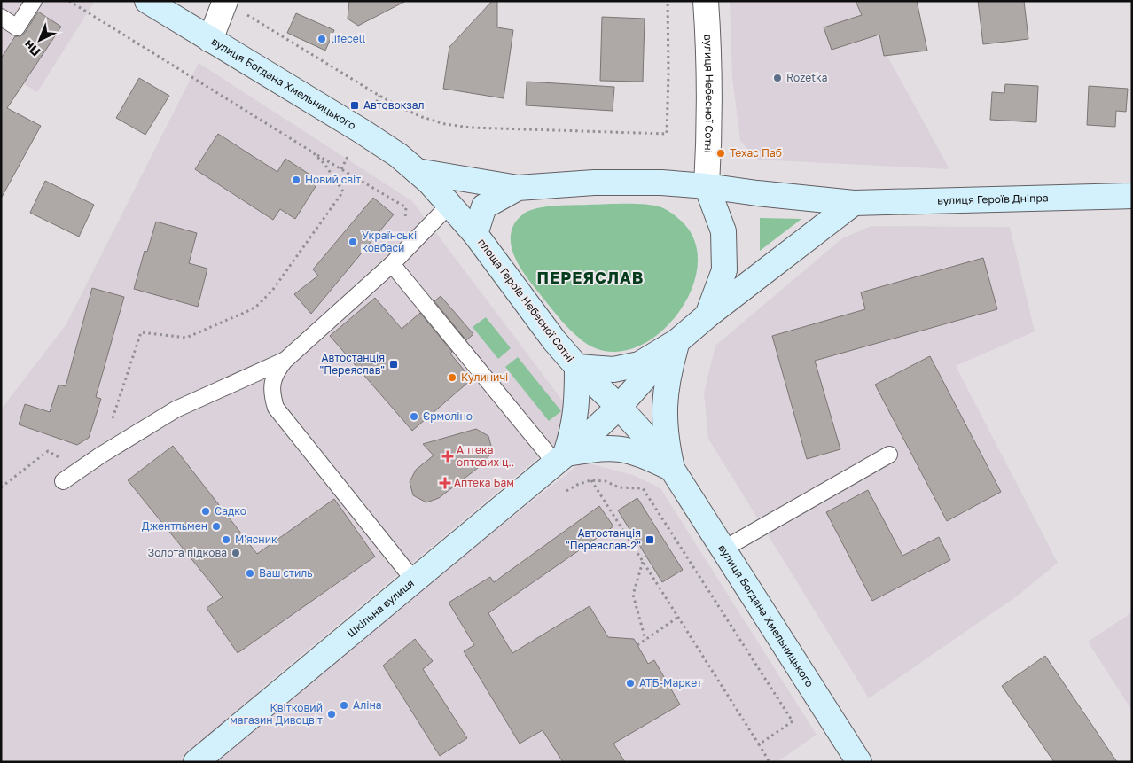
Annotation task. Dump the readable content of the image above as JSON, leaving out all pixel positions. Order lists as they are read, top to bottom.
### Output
{
  "streets": {
    "main road": [
      "вулиця Богдана Хмельницького",
      "вулиця Героїв Дніпра",
      "площа Героїв Небесної Сотні",
      "Шкільна вулиця"
    ],
    "street": ["вулиця Небесної Сотні"]
  },
  "crossings": [
    ["вулиця Богдана Хмельницького", "площа Героїв Небесної Сотні"],
    ["вулиця Богдана Хмельницького", "Шкільна вулиця"],
    ["вулиця Небесної Сотні", "вулиця Героїв Дніпра"],
    ["вулиця Небесної Сотні", "площа Героїв Небесної Сотні"],
    ["вулиця Героїв Дніпра", "площа Героїв Небесної Сотні"],
    ["площа Героїв Небесної Сотні", "Шкільна вулиця"]
  ],
  "districts": ["ПЕРЕЯСЛАВ"],
  "places": {
    "other": [
      "lifecell",
      "Rozetka",
      "Техас Паб",
      "Новий світ",
      "Українські ковбаси",
      "Кулиничі",
      "Єрмоліно",
      "Садко",
      "Джентльмен",
      "М'ясник",
      "Золота підкова",
      "Ваш стиль",
      "АТБ-Маркет",
      "Аліна",
      "Квітковий магазин Дивоцвіт"
    ],
    "transit": ["Автовокзал", "Автостанція \"Переяслав\"", "Автостанція \"Переяслав-2\""],
    "health": ["Аптека оптових ц‥", "Аптека Бам"]
  },
  "north": "bottom left"
}
